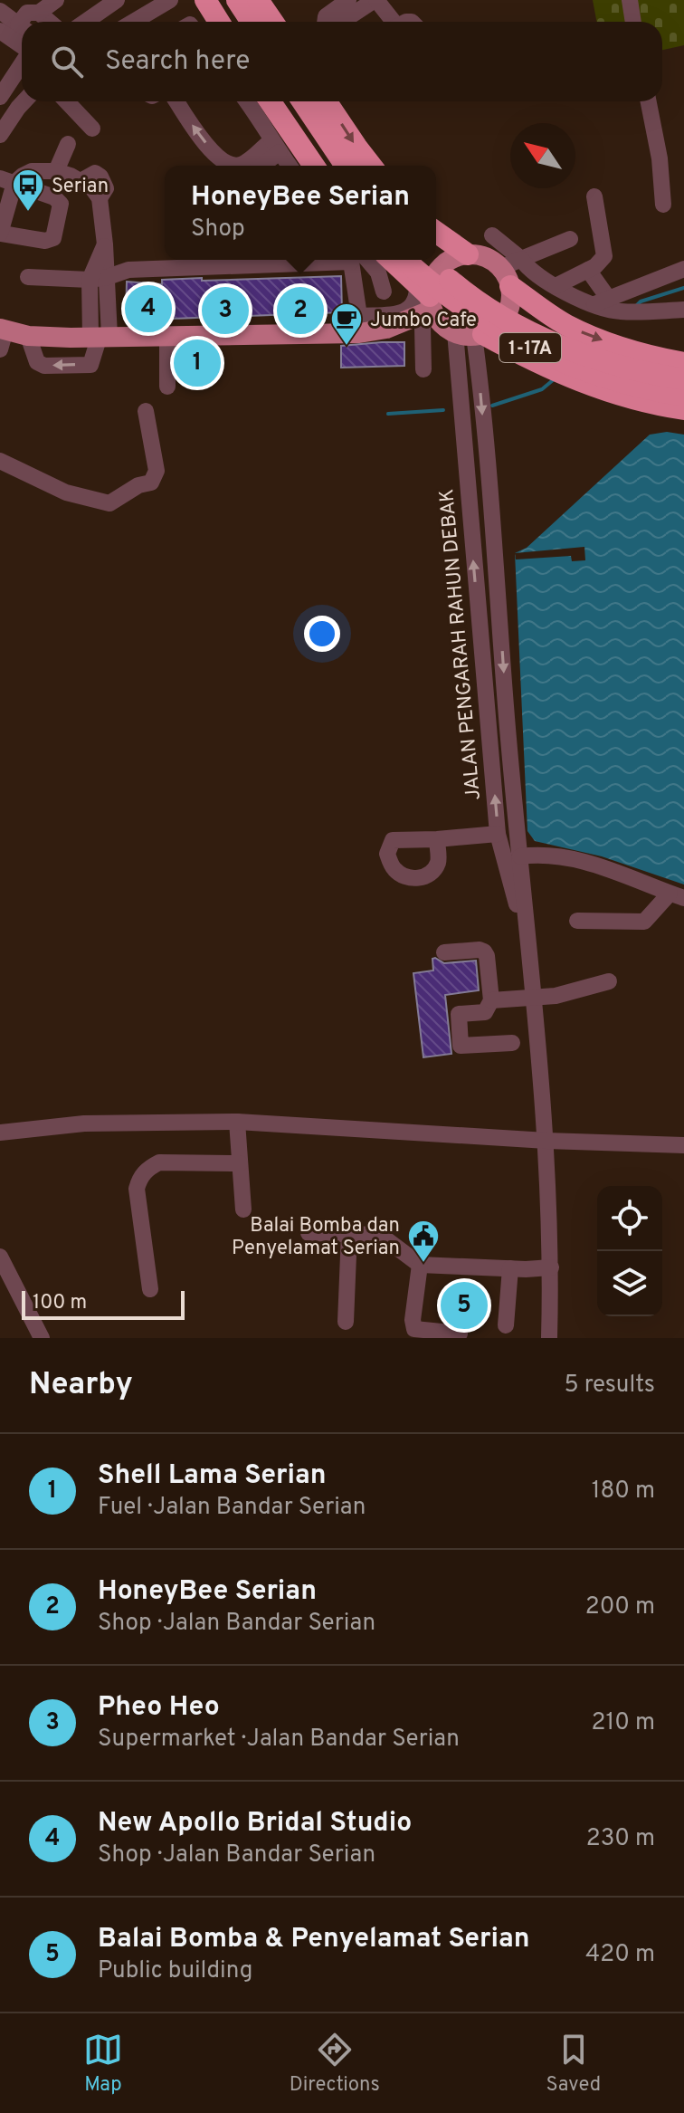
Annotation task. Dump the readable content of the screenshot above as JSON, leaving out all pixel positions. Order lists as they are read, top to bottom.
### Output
{
  "streets": {
    "highway": ["1-17A"],
    "street": ["JALAN PENGARAH RAHUN DEBAK"]
  },
  "crossings": [
    ["1-17A", "JALAN PENGARAH RAHUN DEBAK"]
  ],
  "places": {
    "bus stop": ["Serian"],
    "cafe": ["Jumbo Cafe"],
    "public building": ["Balai Bomba dan Penyelamat Serian"]
  },
  "scale_bar": "100 m",
  "north": "top left",
  "page": {
    "search": "Search here",
    "popup": ["HoneyBee Serian", "Shop"],
    "pins": [
      "4",
      "2",
      "3",
      "1",
      "5"
    ],
    "scale": "100 m",
    "heading": ["Nearby", "5 results"],
    "list": [
      {
        "mark": "1",
        "name": "Shell Lama Serian",
        "note": "Fuel · Jalan Bandar Serian",
        "value": "180 m"
      },
      {
        "mark": "2",
        "name": "HoneyBee Serian",
        "note": "Shop · Jalan Bandar Serian",
        "value": "200 m"
      },
      {
        "mark": "3",
        "name": "Pheo Heo",
        "note": "Supermarket · Jalan Bandar Serian",
        "value": "210 m"
      },
      {
        "mark": "4",
        "name": "New Apollo Bridal Studio",
        "note": "Shop · Jalan Bandar Serian",
        "value": "230 m"
      },
      {
        "mark": "5",
        "name": "Balai Bomba & Penyelamat Serian",
        "note": "Public building",
        "value": "420 m"
      }
    ],
    "nav": ["Map", "Directions", "Saved"]
  }
}
